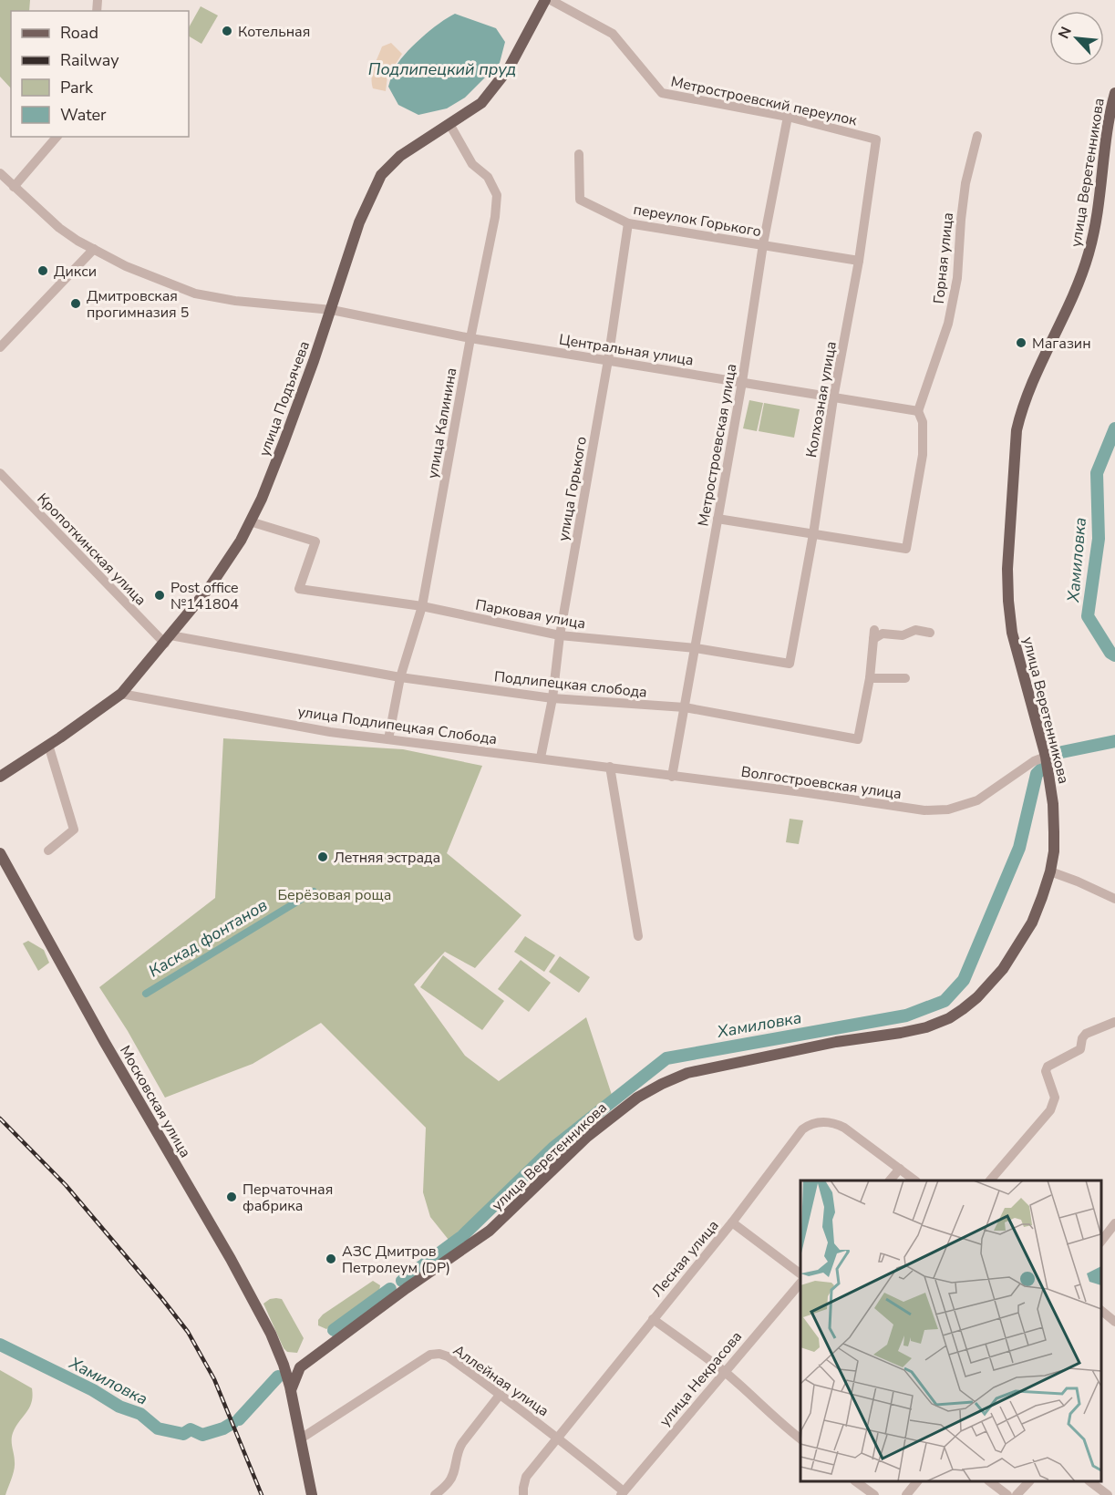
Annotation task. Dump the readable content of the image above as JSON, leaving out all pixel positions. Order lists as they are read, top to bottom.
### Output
{
  "streets": {
    "main road": ["улица Веретенникова", "улица Подъячева", "Московская улица"],
    "street": [
      "Метростроевский переулок",
      "переулок Горького",
      "Горная улица",
      "Центральная улица",
      "Колхозная улица",
      "улица Калинина",
      "Метростроевская улица",
      "улица Горького",
      "Кропоткинская улица",
      "Парковая улица",
      "Подлипецкая слобода",
      "улица Подлипецкая Слобода",
      "Волгостроевская улица",
      "Лесная улица",
      "улица Некрасова",
      "Аллейная улица"
    ]
  },
  "crossings": [
    ["Метростроевский переулок", "Колхозная улица"],
    ["Метростроевский переулок", "Метростроевская улица"],
    ["улица Веретенникова", "Волгостроевская улица"],
    ["улица Веретенникова", "Московская улица"],
    ["переулок Горького", "Колхозная улица"],
    ["переулок Горького", "Метростроевская улица"],
    ["переулок Горького", "улица Горького"],
    ["Горная улица", "Центральная улица"],
    ["Центральная улица", "улица Подъячева"],
    ["Центральная улица", "Колхозная улица"],
    ["Центральная улица", "улица Калинина"],
    ["Центральная улица", "Метростроевская улица"],
    ["Центральная улица", "улица Горького"],
    ["улица Подъячева", "улица Калинина"],
    ["улица Подъячева", "Кропоткинская улица"],
    ["улица Подъячева", "Парковая улица"],
    ["улица Подъячева", "Подлипецкая слобода"],
    ["улица Подъячева", "улица Подлипецкая Слобода"],
    ["Колхозная улица", "Парковая улица"],
    ["улица Калинина", "Парковая улица"],
    ["улица Калинина", "Подлипецкая слобода"],
    ["улица Калинина", "улица Подлипецкая Слобода"],
    ["Метростроевская улица", "Парковая улица"],
    ["Метростроевская улица", "Подлипецкая слобода"],
    ["Метростроевская улица", "улица Подлипецкая Слобода"],
    ["Метростроевская улица", "Волгостроевская улица"],
    ["улица Горького", "Парковая улица"],
    ["улица Горького", "Подлипецкая слобода"],
    ["улица Горького", "улица Подлипецкая Слобода"],
    ["Кропоткинская улица", "Подлипецкая слобода"],
    ["улица Подлипецкая Слобода", "Волгостроевская улица"],
    ["Московская улица", "Аллейная улица"],
    ["Лесная улица", "Аллейная улица"],
    ["улица Некрасова", "Аллейная улица"]
  ],
  "water": ["Подлипецкий пруд", "Хамиловка", "Каскад фонтанов"],
  "parks": ["Берёзовая роща"],
  "places": [
    "Котельная",
    "Дикси",
    "Дмитровская прогимназия 5",
    "Магазин",
    "Post office №141804",
    "Летняя эстрада",
    "Перчаточная фабрика",
    "АЗС Дмитров Петролеум (DP)"
  ],
  "legend": [
    "Road",
    "Railway",
    "Park",
    "Water"
  ],
  "north": "top left"
}
